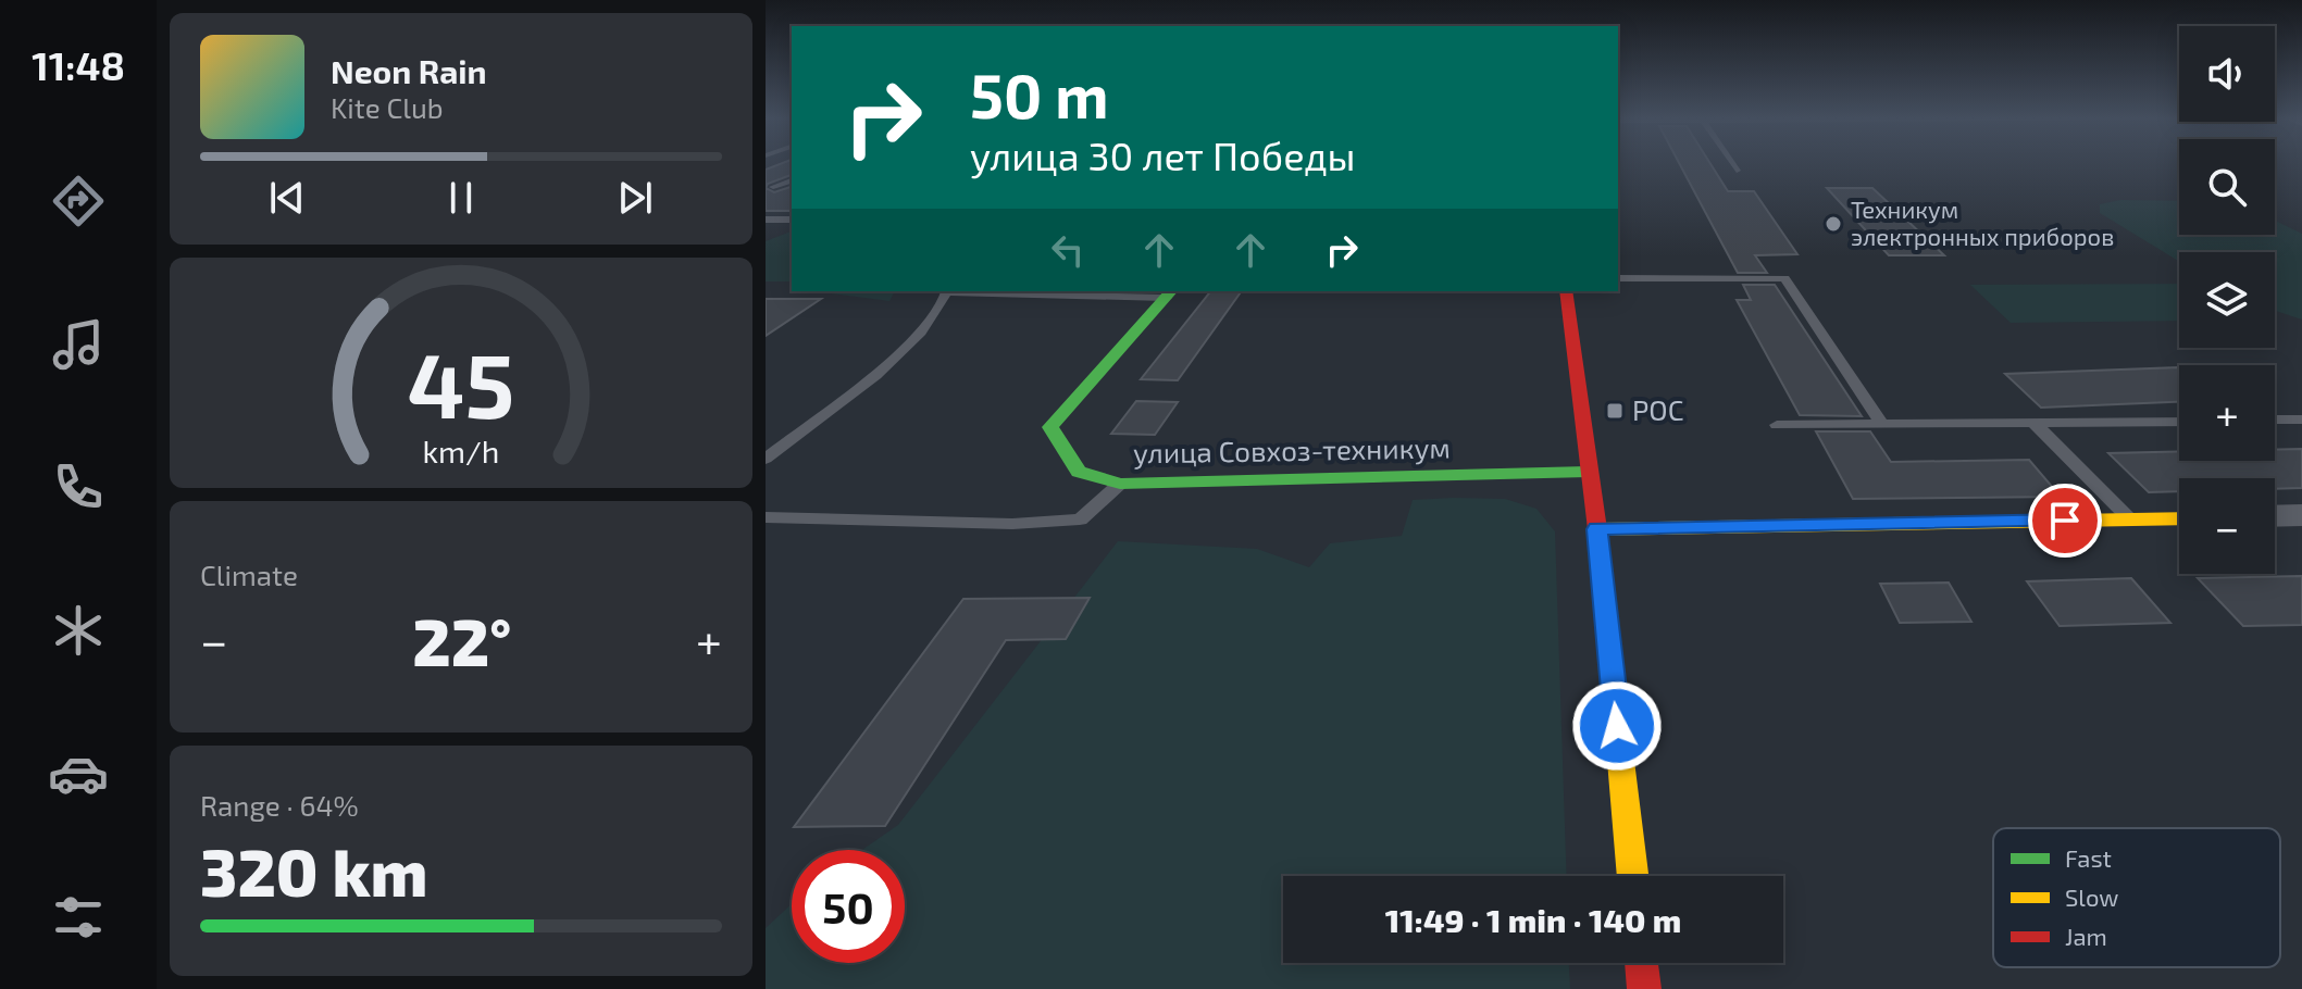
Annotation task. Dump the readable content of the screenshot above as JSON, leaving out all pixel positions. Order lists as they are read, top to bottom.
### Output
{
  "streets": {
    "street": ["улица Совхоз-техникум"]
  },
  "places": {
    "other": ["Техникум электронных приборов"],
    "transit": ["РОС"]
  },
  "legend": ["Fast", "Slow", "Jam"],
  "page": {
    "tabs": "11:48",
    "map_buttons": ["+", "−"],
    "turn": ["50 m", "улица 30 лет Победы"],
    "song": ["Neon Rain", "Kite Club"],
    "tile": [
      "Climate",
      ["Range · 64%", "320 km"]
    ],
    "heat": ["−", "22°", "+"],
    "limit": "50",
    "trip": "11:49 · 1 min · 140 m",
    "gauge": ["45", "km/h"]
  }
}
